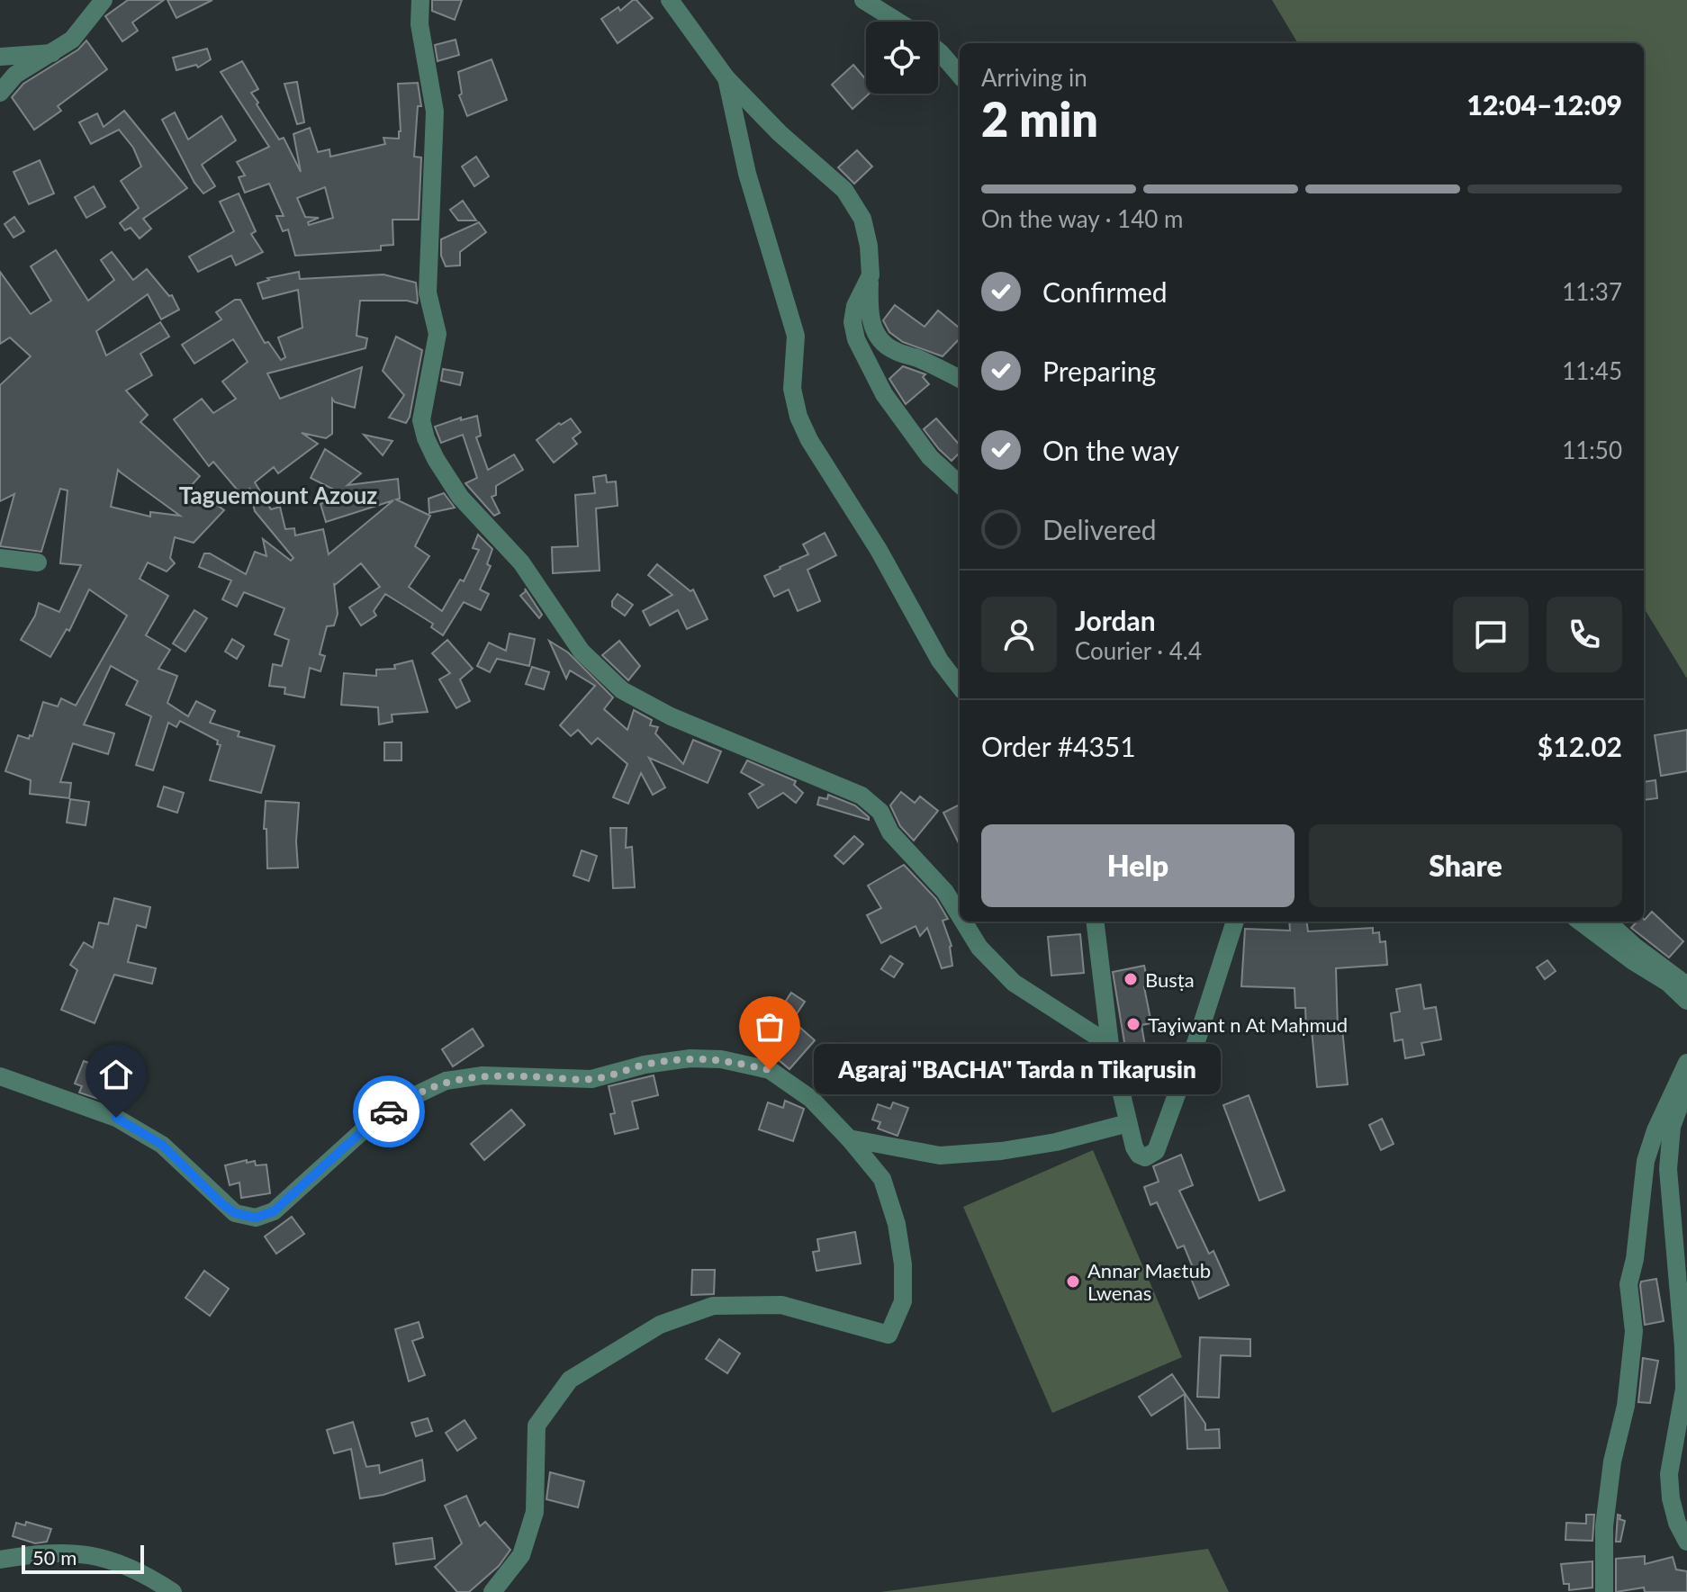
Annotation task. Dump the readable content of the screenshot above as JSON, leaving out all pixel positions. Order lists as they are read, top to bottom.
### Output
{
  "districts": ["Taguemount Azouz"],
  "places": [
    "Busṭa",
    "Taɣiwant n At Maḥmud",
    "Agaṛaj \"BACHA\" Tarda n Tikaṛusin",
    "Annar Maɛtub Lwenas"
  ],
  "scale_bar": "50 m",
  "page": {
    "heading": ["2 min", "Arriving in", "12:04–12:09"],
    "panel": [
      "Jordan",
      "Courier · 4.4",
      "Order #4351",
      "$12.02"
    ],
    "bar": "On the way · 140 m",
    "list": [
      ["Confirmed", "11:37"],
      ["Preparing", "11:45"],
      ["On the way", "11:50"],
      "Delivered"
    ],
    "buttons": ["Help", "Share"],
    "bubble": "Agaṛaj \"BACHA\" Tarda n Tikaṛusin",
    "scale": "50 m"
  }
}
